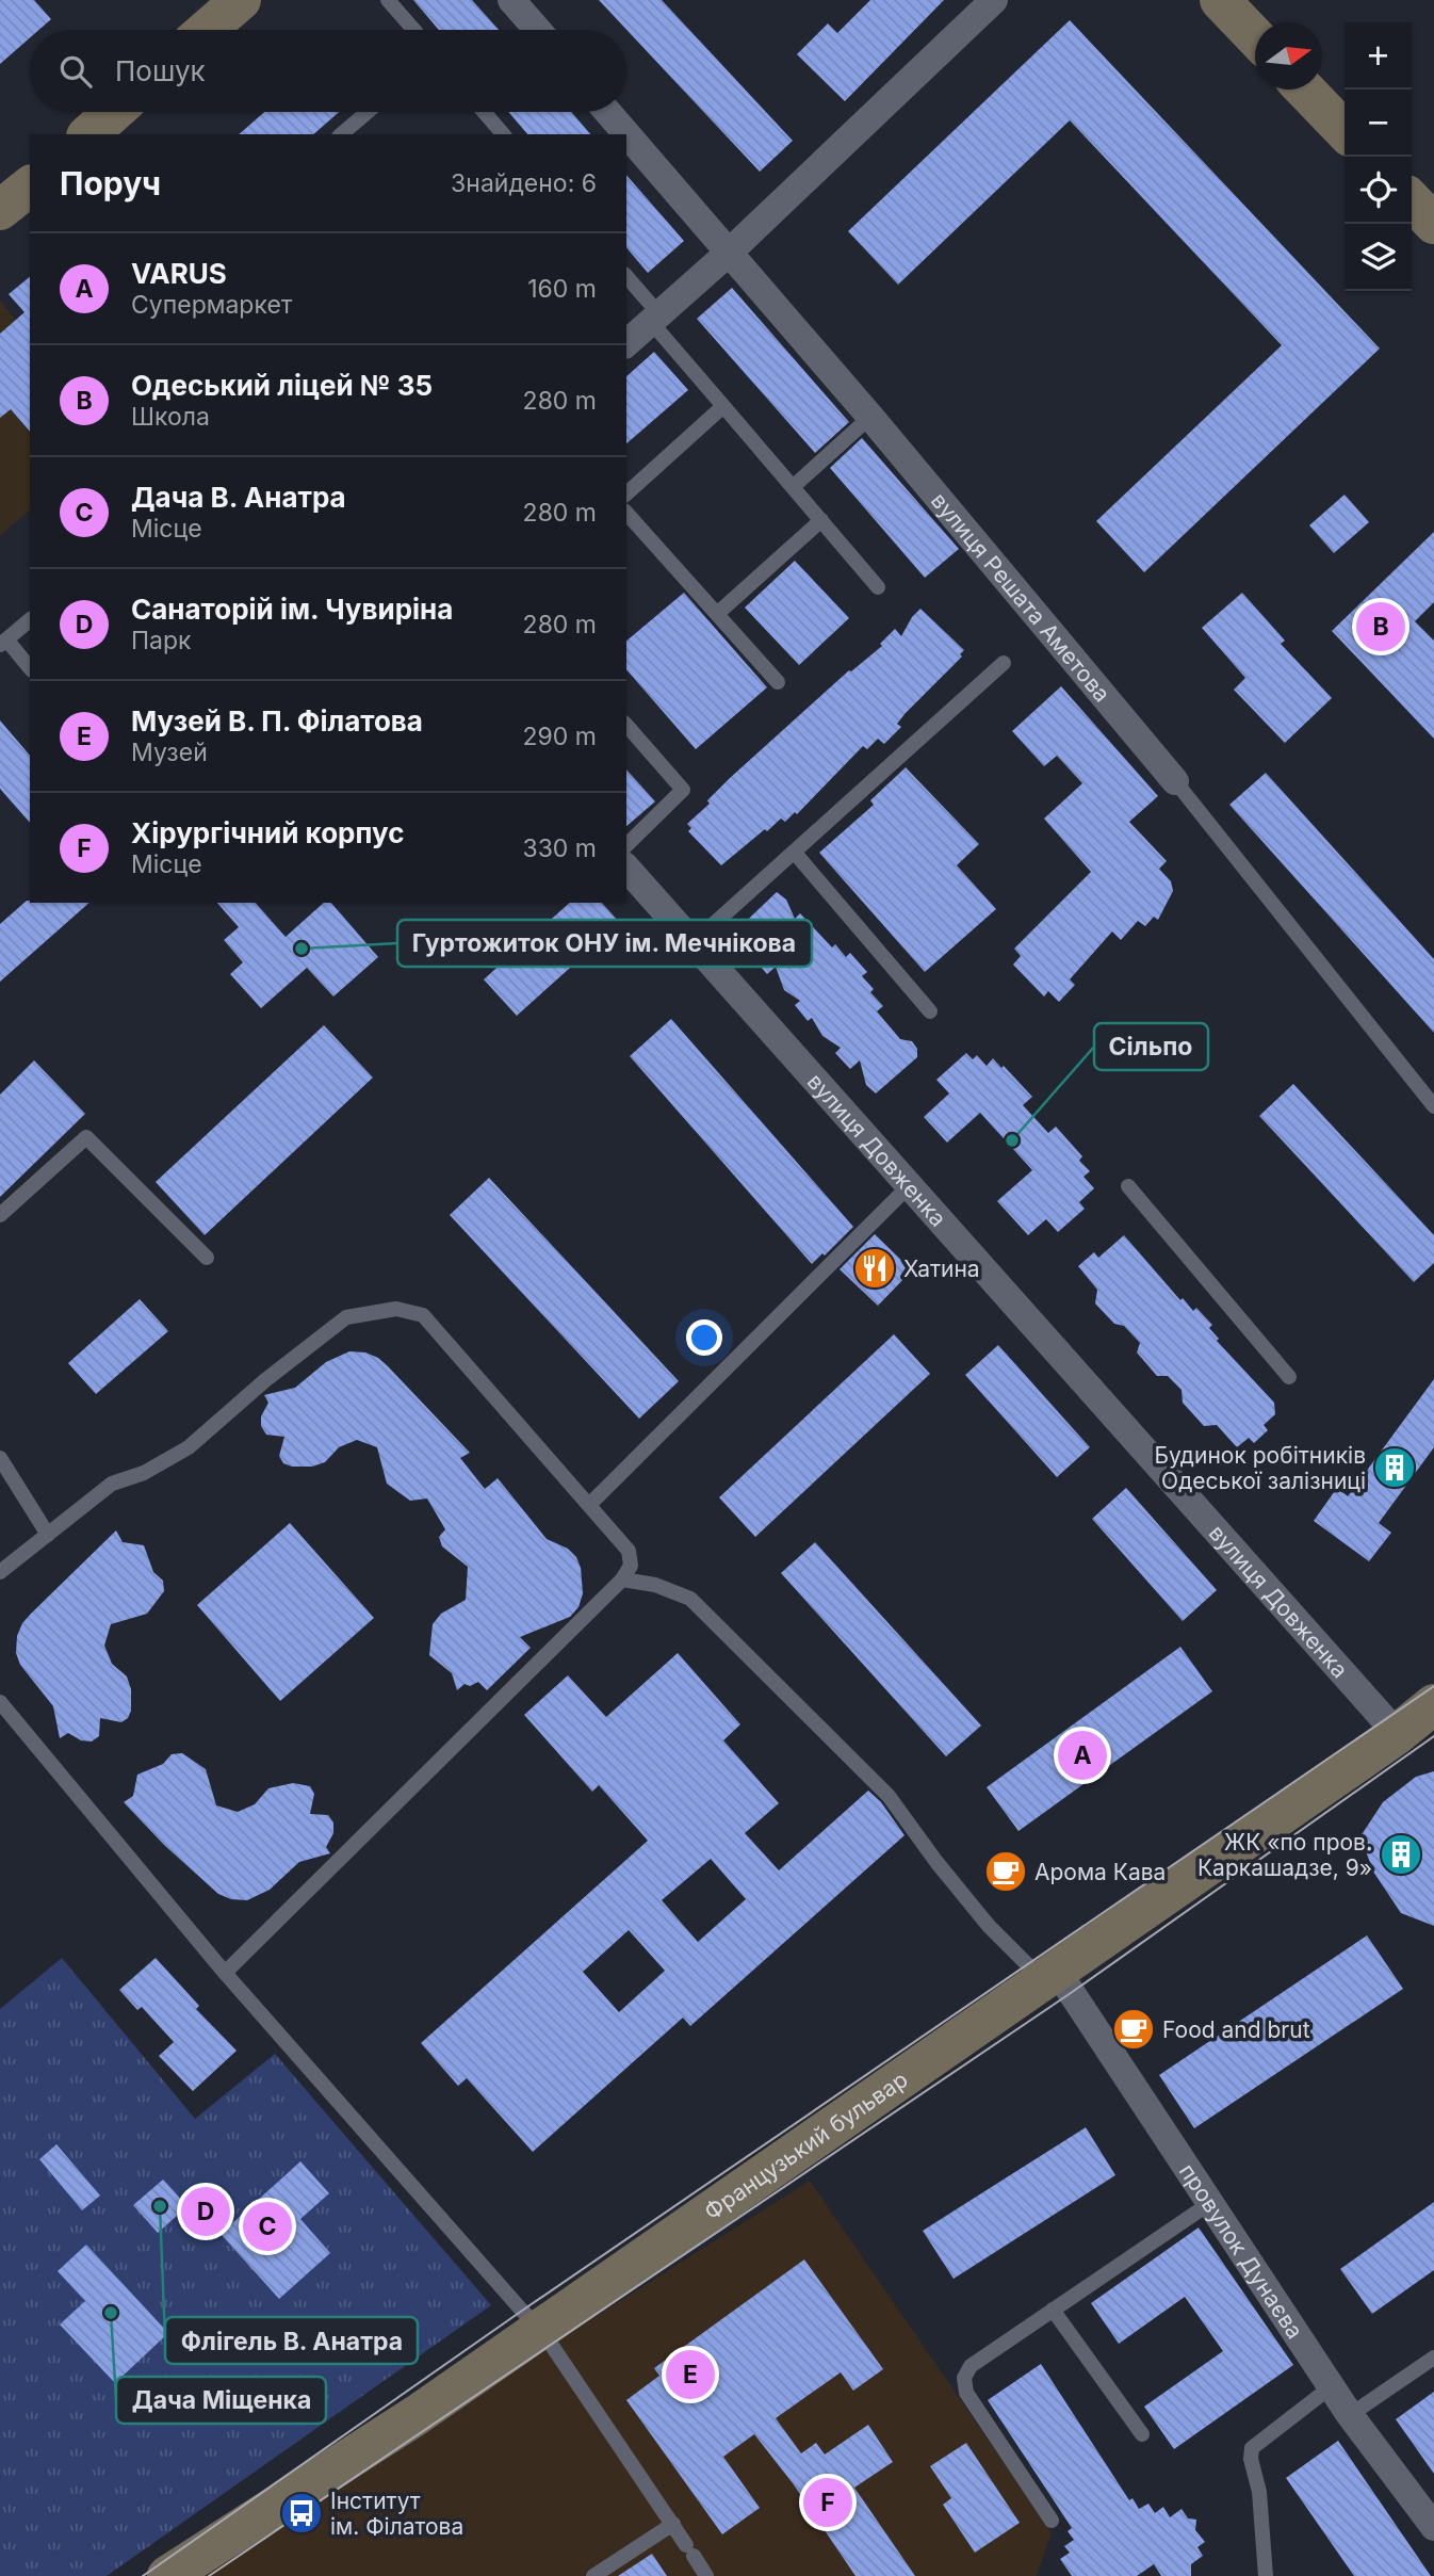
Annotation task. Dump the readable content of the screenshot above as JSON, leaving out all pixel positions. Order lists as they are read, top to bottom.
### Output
{
  "streets": {
    "street": [
      "вулиця Решата Аметова",
      "вулиця Довженка",
      "Французький бульвар",
      "провулок Дунаєва"
    ]
  },
  "crossings": [
    ["вулиця Довженка", "Французький бульвар"],
    ["Французький бульвар", "провулок Дунаєва"]
  ],
  "places": {
    "other": [
      "Гуртожиток ОНУ ім. Мечнікова",
      "Сільпо",
      "Флігель В. Анатра",
      "Дача Міщенка"
    ],
    "restaurant": ["Хатина"],
    "building": ["Будинок робітників Одеської залізниці", "ЖК «по пров. Каркашадзе, 9»"],
    "cafe": ["Арома Кава", "Food and brut"],
    "bus stop": ["Інститут ім. Філатова"]
  },
  "north": "right",
  "page": {
    "map_buttons": ["+", "−"],
    "search": "Пошук",
    "heading": ["Поруч", "Знайдено: 6"],
    "list": [
      {
        "mark": "A",
        "name": "VARUS",
        "note": "Супермаркет",
        "value": "160 m"
      },
      {
        "mark": "B",
        "name": "Одеський ліцей № 35",
        "note": "Школа",
        "value": "280 m"
      },
      {
        "mark": "C",
        "name": "Дача В. Анатра",
        "note": "Місце",
        "value": "280 m"
      },
      {
        "mark": "D",
        "name": "Санаторій ім. Чувиріна",
        "note": "Парк",
        "value": "280 m"
      },
      {
        "mark": "E",
        "name": "Музей В. П. Філатова",
        "note": "Музей",
        "value": "290 m"
      },
      {
        "mark": "F",
        "name": "Хірургічний корпус",
        "note": "Місце",
        "value": "330 m"
      }
    ],
    "pins": [
      "B",
      "A",
      "D",
      "C",
      "E",
      "F"
    ]
  }
}
